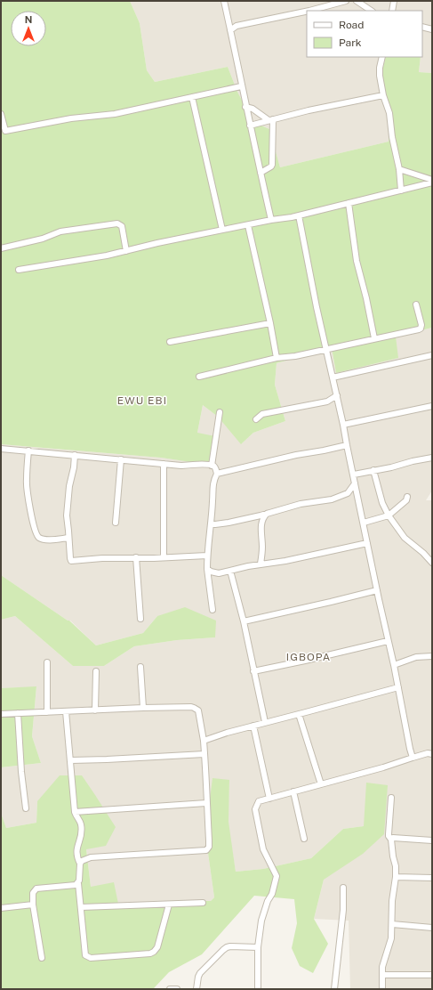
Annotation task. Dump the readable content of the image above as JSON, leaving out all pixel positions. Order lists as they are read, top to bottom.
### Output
{
  "districts": ["EWU EBI", "IGBOPA"],
  "legend": ["Road", "Park"],
  "north": "top"
}
